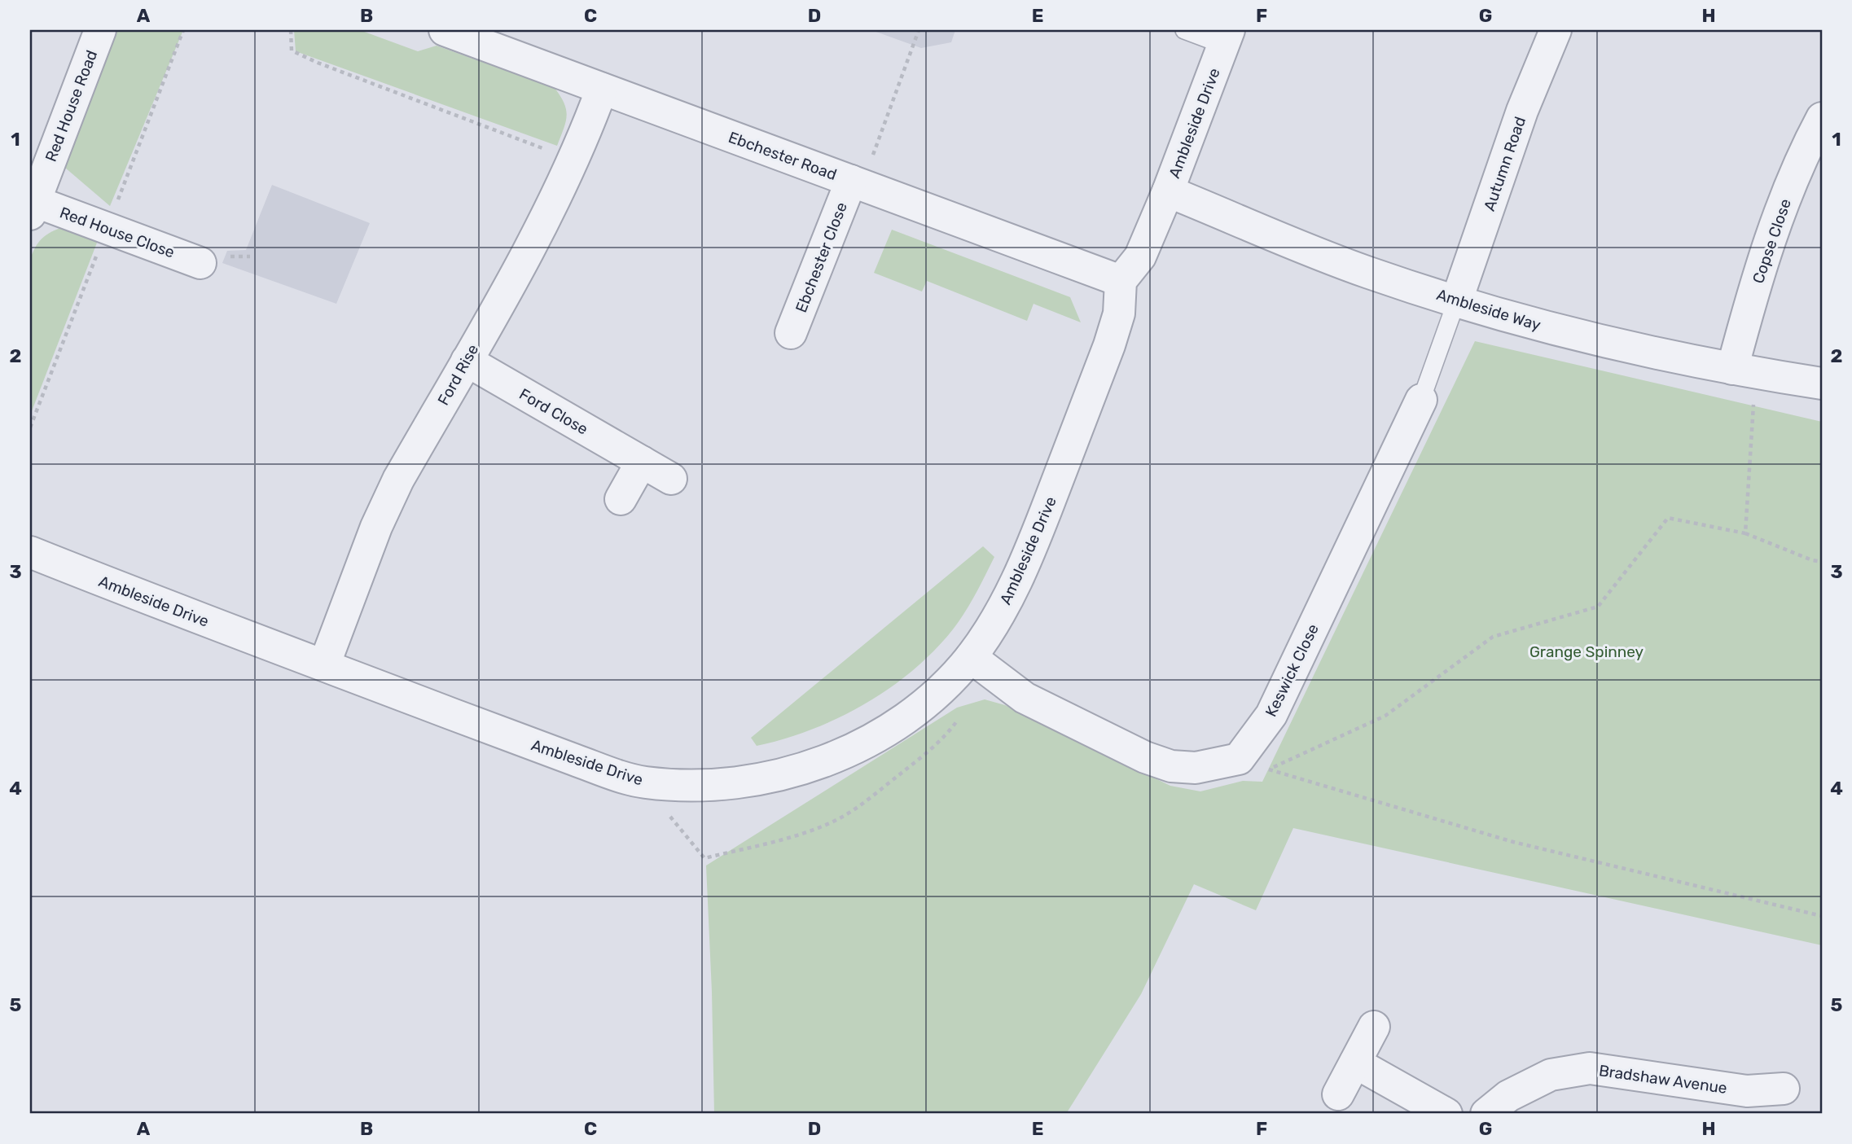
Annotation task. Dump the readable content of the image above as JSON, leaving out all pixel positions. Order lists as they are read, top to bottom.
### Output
{
  "streets": {
    "street": [
      "Red House Road",
      "Ambleside Drive",
      "Ebchester Road",
      "Autumn Road",
      "Red House Close",
      "Copse Close",
      "Ebchester Close",
      "Ambleside Way",
      "Ford Rise",
      "Ford Close",
      "Keswick Close",
      "Bradshaw Avenue"
    ]
  },
  "crossings": [
    ["Red House Road", "Red House Close"],
    ["Ambleside Drive", "Ebchester Road"],
    ["Ambleside Drive", "Ambleside Way"],
    ["Ambleside Drive", "Ford Rise"],
    ["Ebchester Road", "Ebchester Close"],
    ["Ebchester Road", "Ford Rise"],
    ["Autumn Road", "Ambleside Way"],
    ["Copse Close", "Ambleside Way"],
    ["Ford Rise", "Ford Close"]
  ],
  "parks": ["Grange Spinney"],
  "grid": {
    "columns": [
      "A",
      "B",
      "C",
      "D",
      "E",
      "F",
      "G",
      "H"
    ],
    "rows": [
      "1",
      "2",
      "3",
      "4",
      "5"
    ]
  }
}
